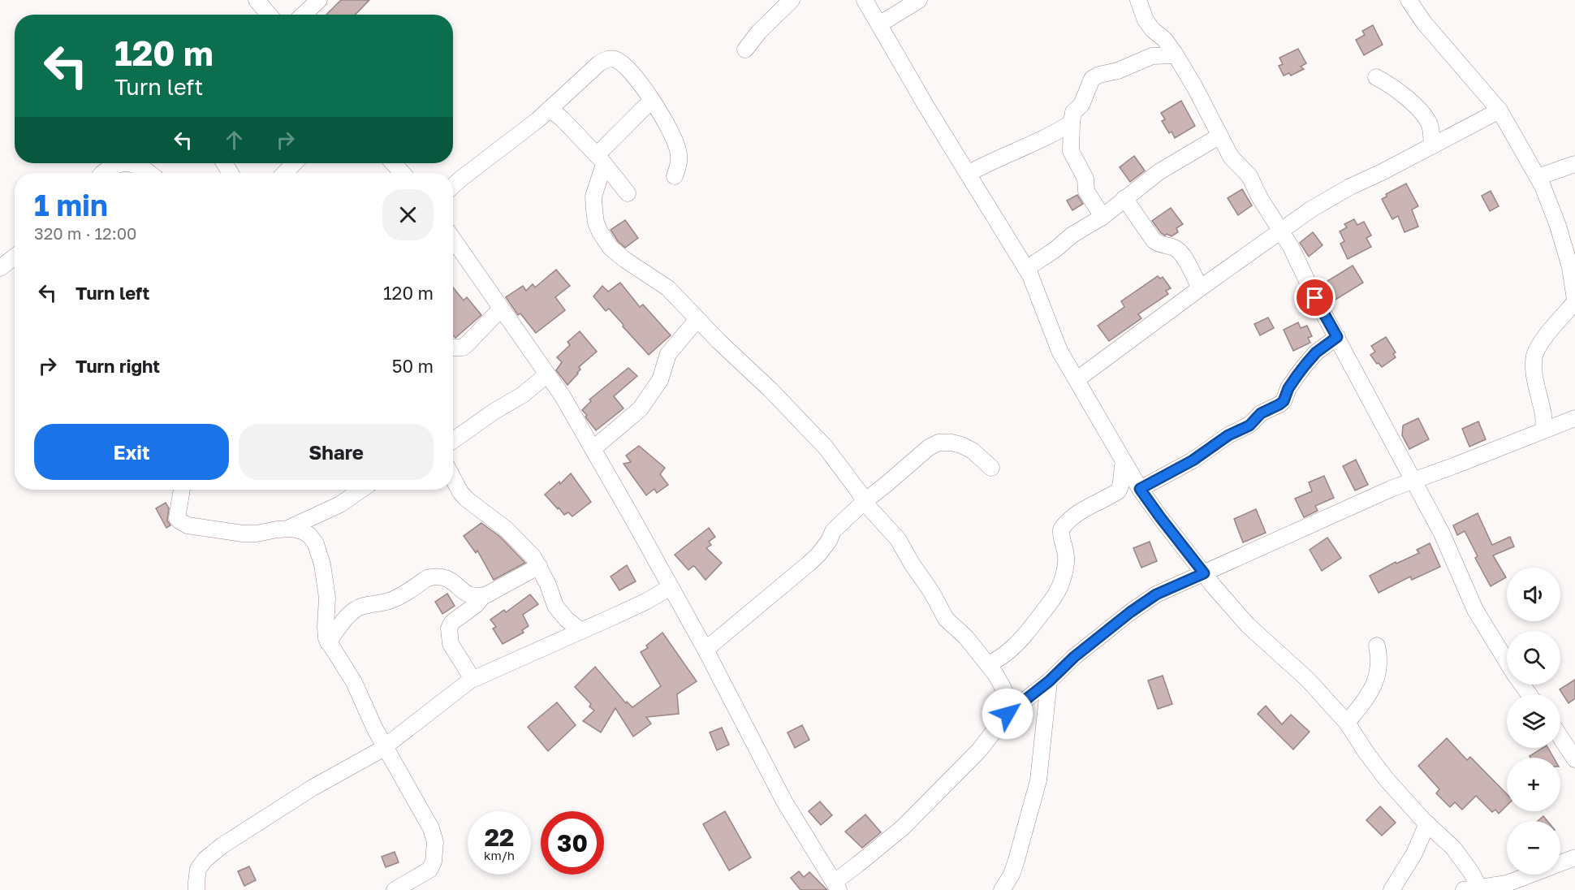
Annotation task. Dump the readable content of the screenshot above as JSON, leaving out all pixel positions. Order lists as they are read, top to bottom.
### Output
{
  "page": {
    "turn": ["120 m", "Turn left"],
    "heading": ["1 min", "320 m · 12:00"],
    "list": [
      {
        "name": "Turn left",
        "value": "120 m"
      },
      {
        "name": "Turn right",
        "value": "50 m"
      }
    ],
    "buttons": ["Exit", "Share"],
    "map_buttons": ["+", "−"],
    "speed": "22 km/h",
    "limit": "30"
  }
}
